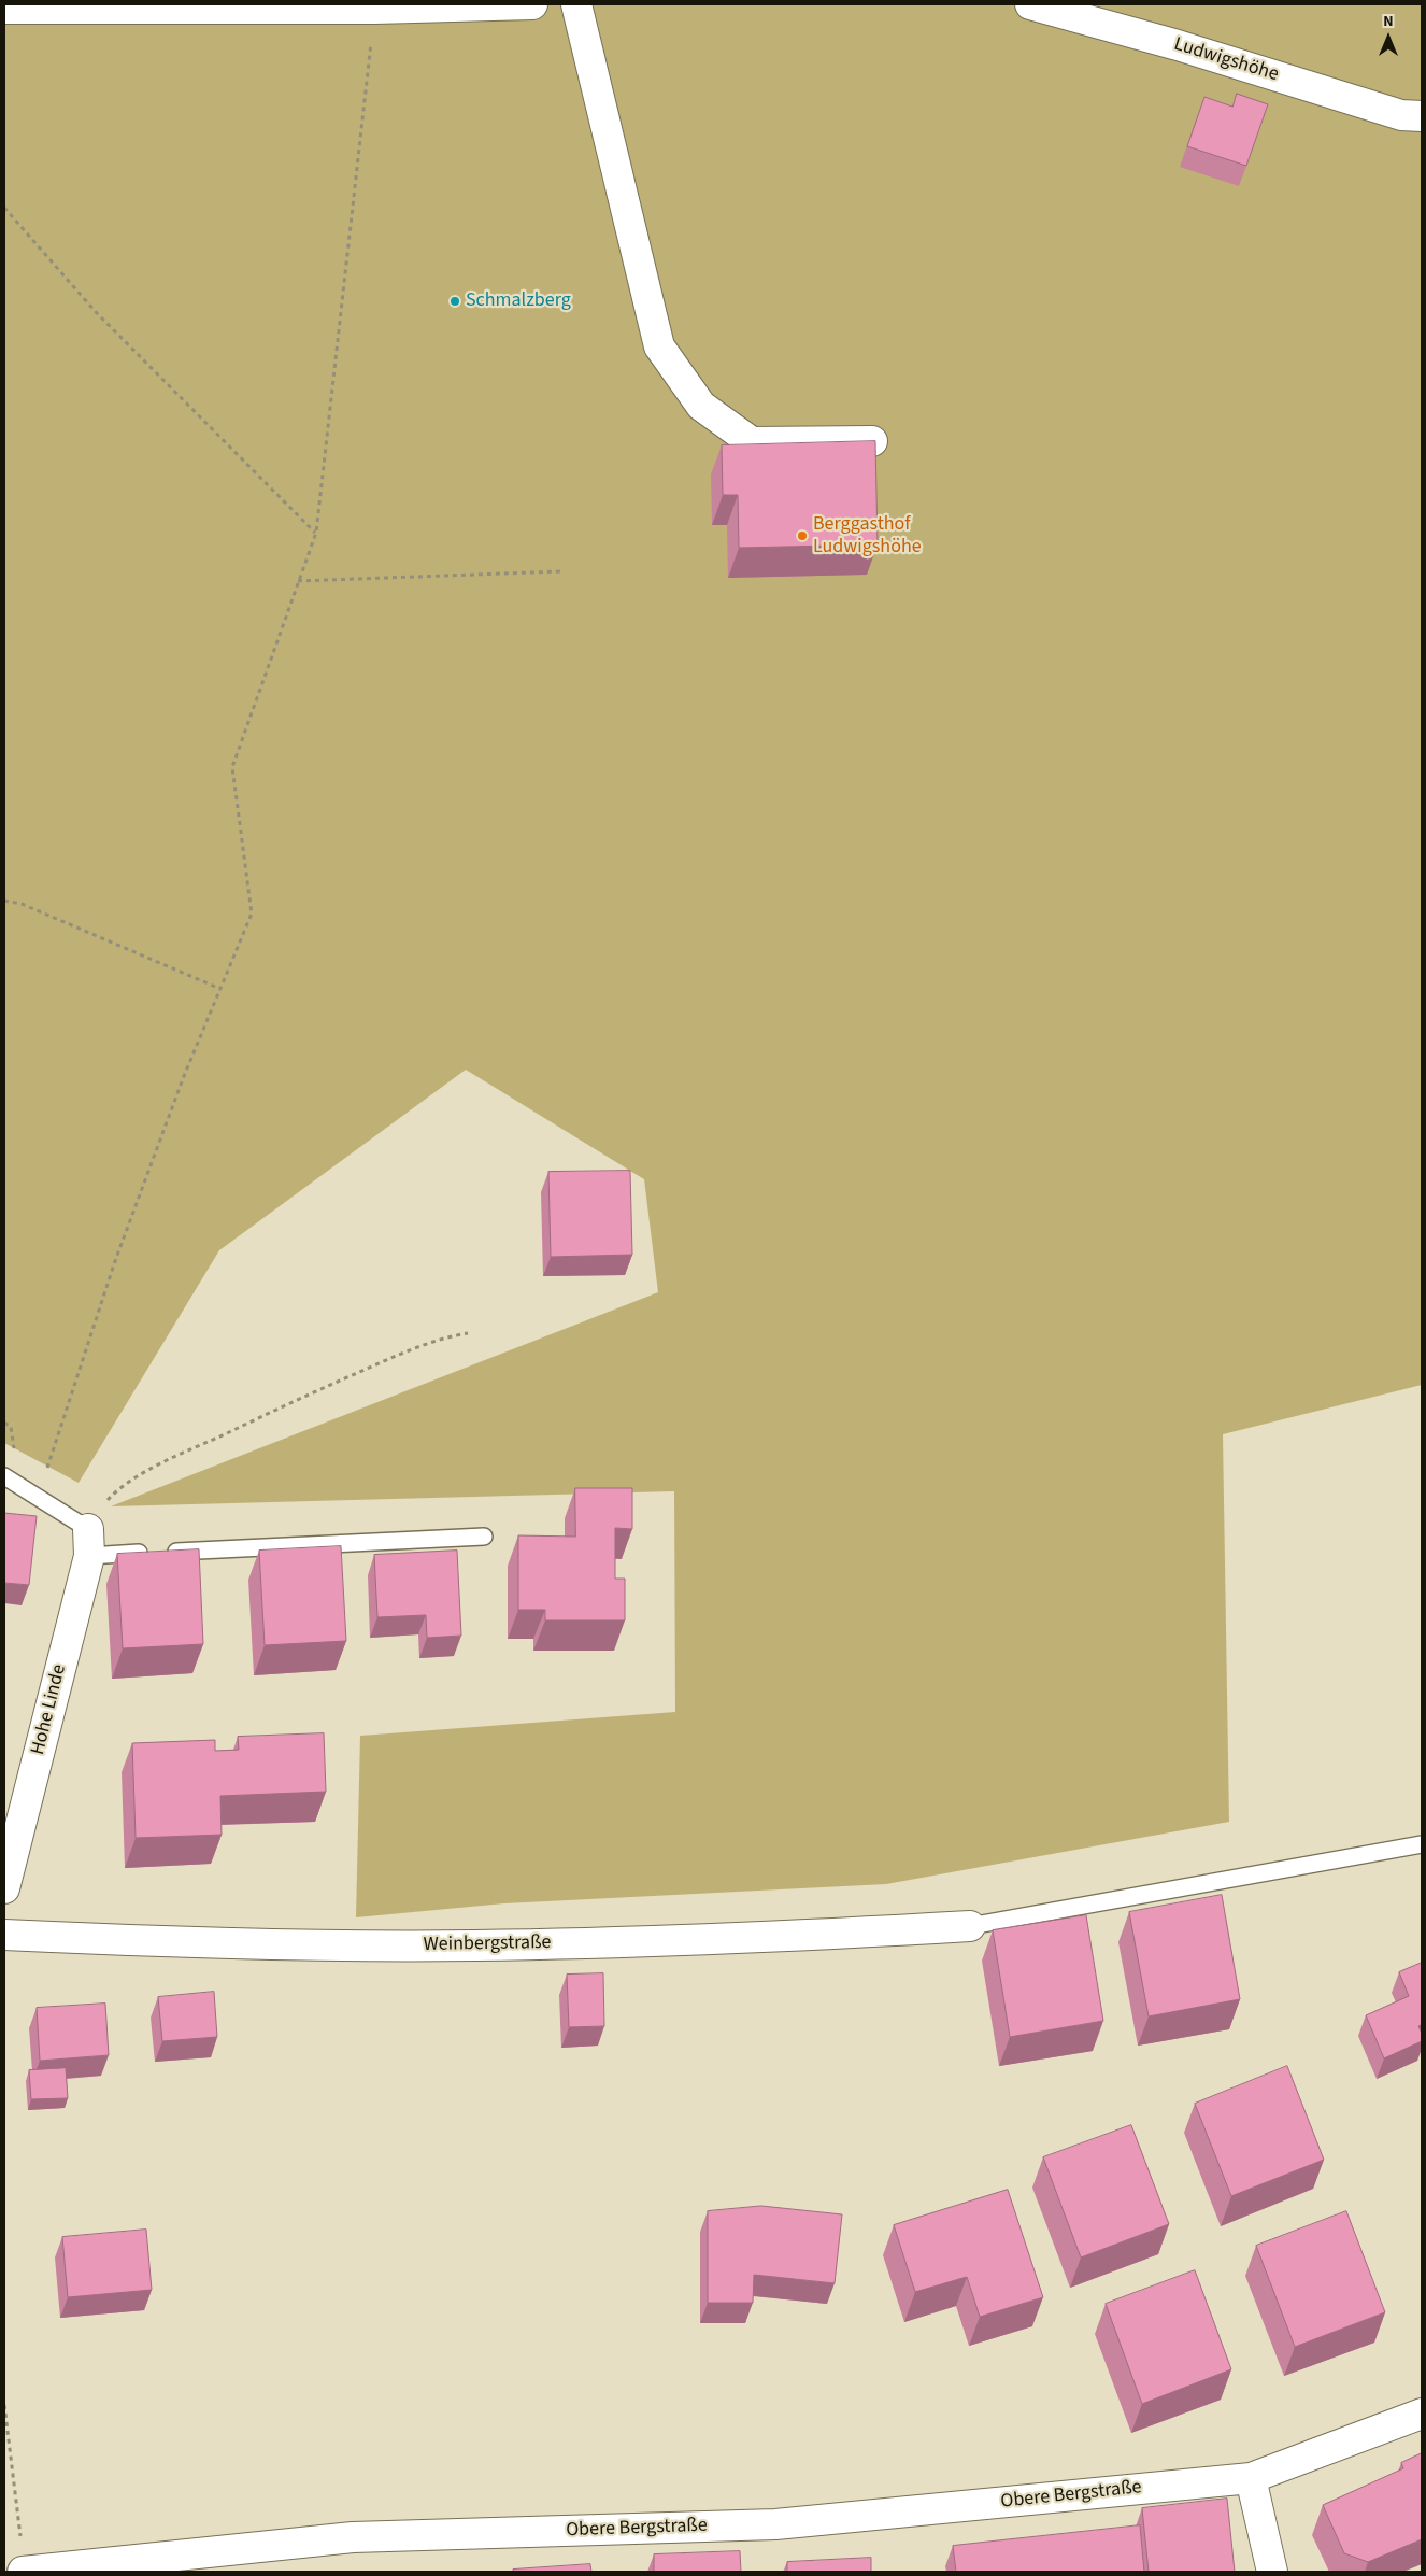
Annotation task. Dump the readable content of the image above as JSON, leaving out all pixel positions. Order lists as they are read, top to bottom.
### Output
{
  "streets": {
    "street": [
      "Ludwigshöhe",
      "Hohe Linde",
      "Weinbergstraße",
      "Obere Bergstraße"
    ]
  },
  "places": ["Schmalzberg", "Berggasthof Ludwigshöhe"],
  "north": "top"
}
